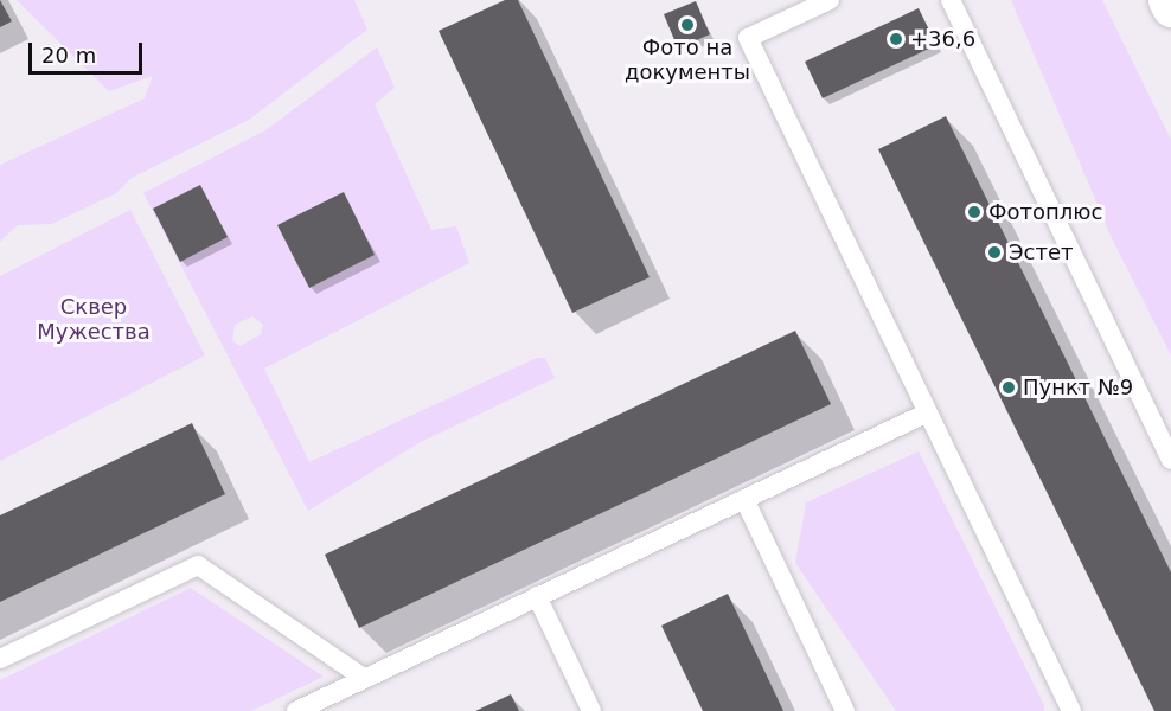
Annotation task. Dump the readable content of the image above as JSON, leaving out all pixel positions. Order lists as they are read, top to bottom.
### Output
{
  "parks": ["Сквер Мужества"],
  "places": [
    "Фото на документы",
    "+36,6",
    "Фотоплюс",
    "Эстет",
    "Пункт №9"
  ],
  "scale_bar": "20 m"
}
